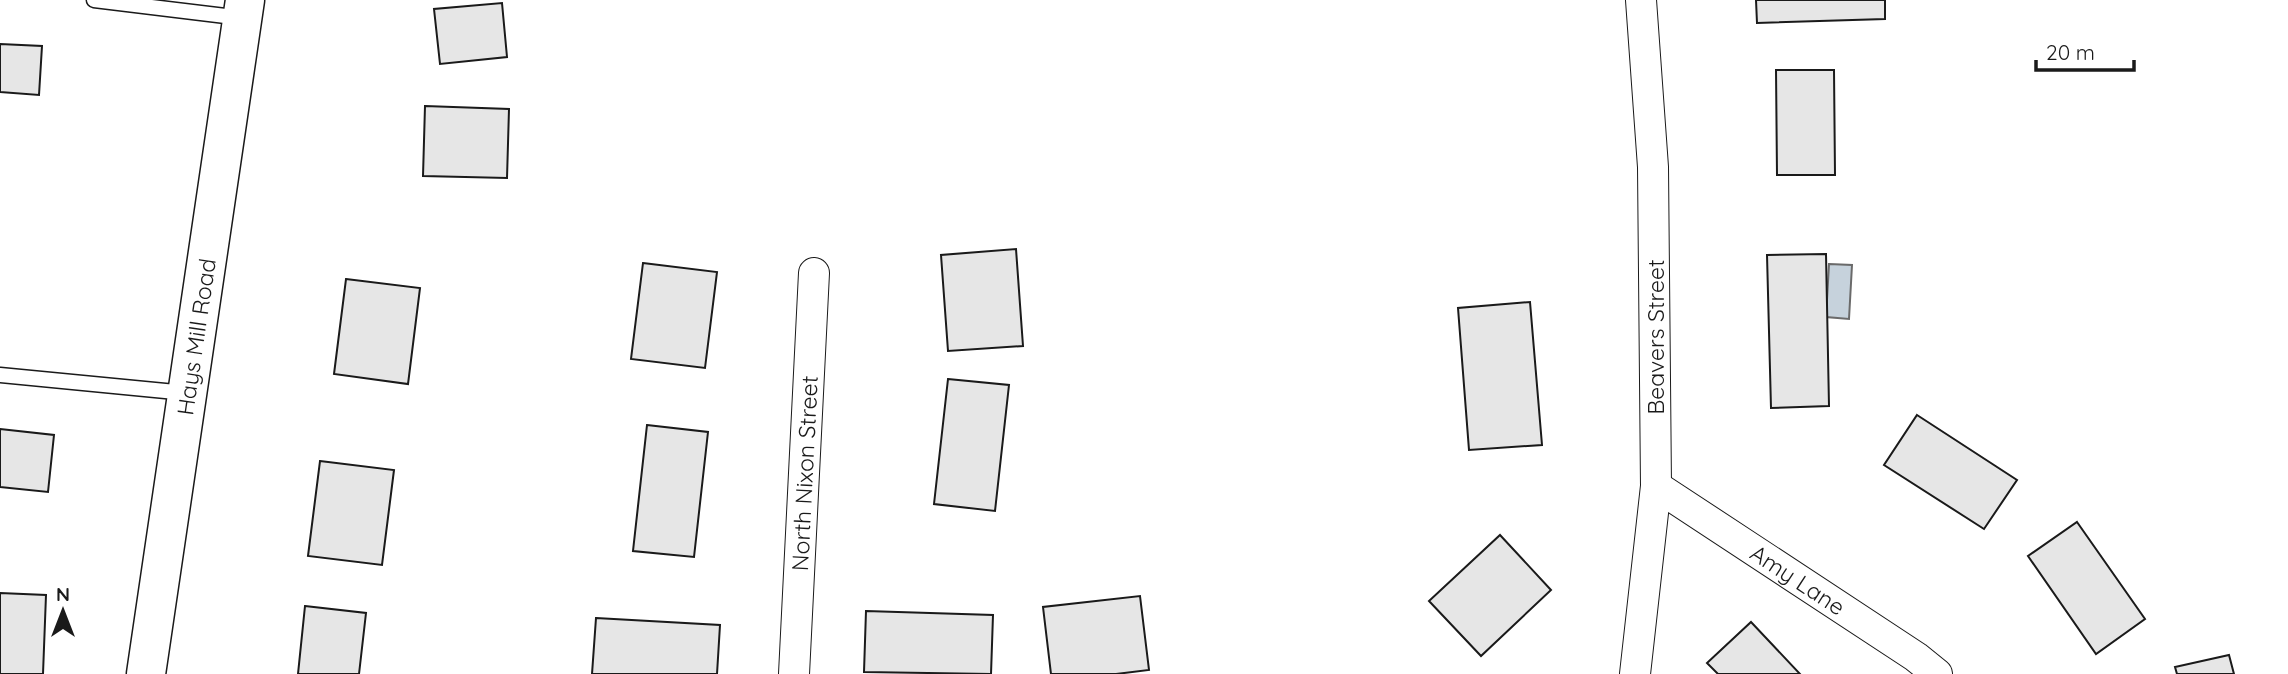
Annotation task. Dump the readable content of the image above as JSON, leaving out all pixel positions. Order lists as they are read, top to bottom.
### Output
{
  "streets": {
    "street": [
      "Hays Mill Road",
      "Beavers Street",
      "North Nixon Street",
      "Amy Lane"
    ]
  },
  "crossings": [
    ["Beavers Street", "Amy Lane"]
  ],
  "scale_bar": "20 m",
  "north": "top"
}
